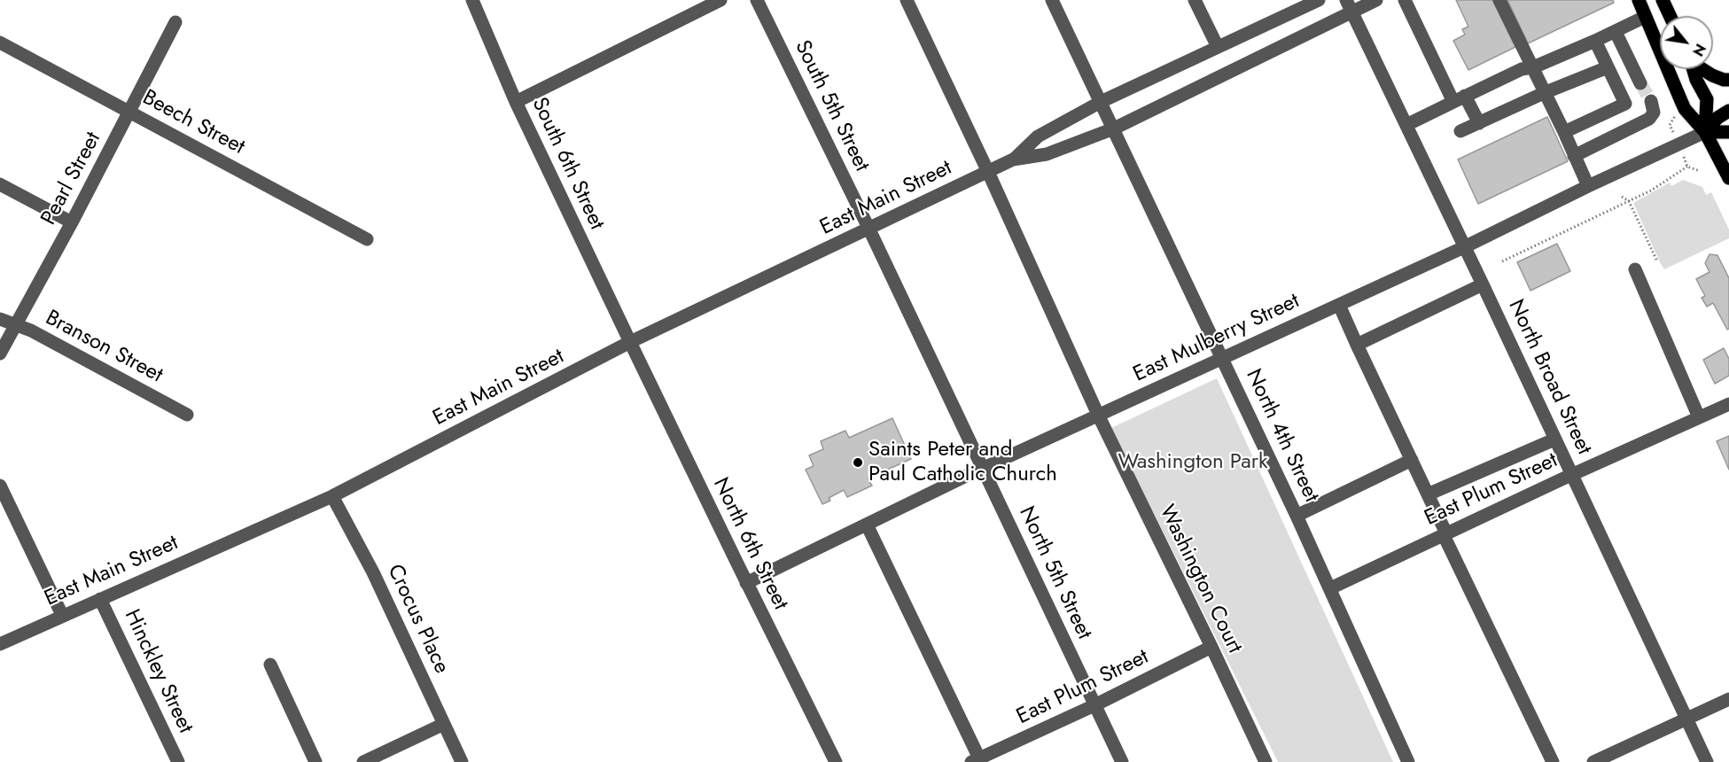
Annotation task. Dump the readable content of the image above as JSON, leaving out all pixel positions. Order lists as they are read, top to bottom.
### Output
{
  "streets": {
    "street": [
      "South 5th Street",
      "Beech Street",
      "South 6th Street",
      "Pearl Street",
      "East Main Street",
      "East Mulberry Street",
      "Branson Street",
      "North Broad Street",
      "North 4th Street",
      "East Plum Street",
      "North 6th Street",
      "North 5th Street",
      "Washington Court",
      "Crocus Place",
      "Hinckley Street"
    ]
  },
  "crossings": [
    ["South 5th Street", "East Main Street"],
    ["South 5th Street", "North 5th Street"],
    ["Beech Street", "Pearl Street"],
    ["South 6th Street", "East Main Street"],
    ["South 6th Street", "North 6th Street"],
    ["Pearl Street", "Branson Street"],
    ["East Main Street", "North Broad Street"],
    ["East Main Street", "North 4th Street"],
    ["East Main Street", "North 6th Street"],
    ["East Main Street", "North 5th Street"],
    ["East Main Street", "Washington Court"],
    ["East Main Street", "Crocus Place"],
    ["East Main Street", "Hinckley Street"],
    ["East Mulberry Street", "North Broad Street"],
    ["East Mulberry Street", "North 4th Street"],
    ["East Mulberry Street", "North 6th Street"],
    ["East Mulberry Street", "North 5th Street"],
    ["East Mulberry Street", "Washington Court"],
    ["North Broad Street", "East Plum Street"],
    ["North 4th Street", "East Plum Street"],
    ["East Plum Street", "North 5th Street"],
    ["East Plum Street", "Washington Court"]
  ],
  "parks": ["Washington Park"],
  "places": ["Saints Peter and Paul Catholic Church"],
  "north": "bottom right"
}
